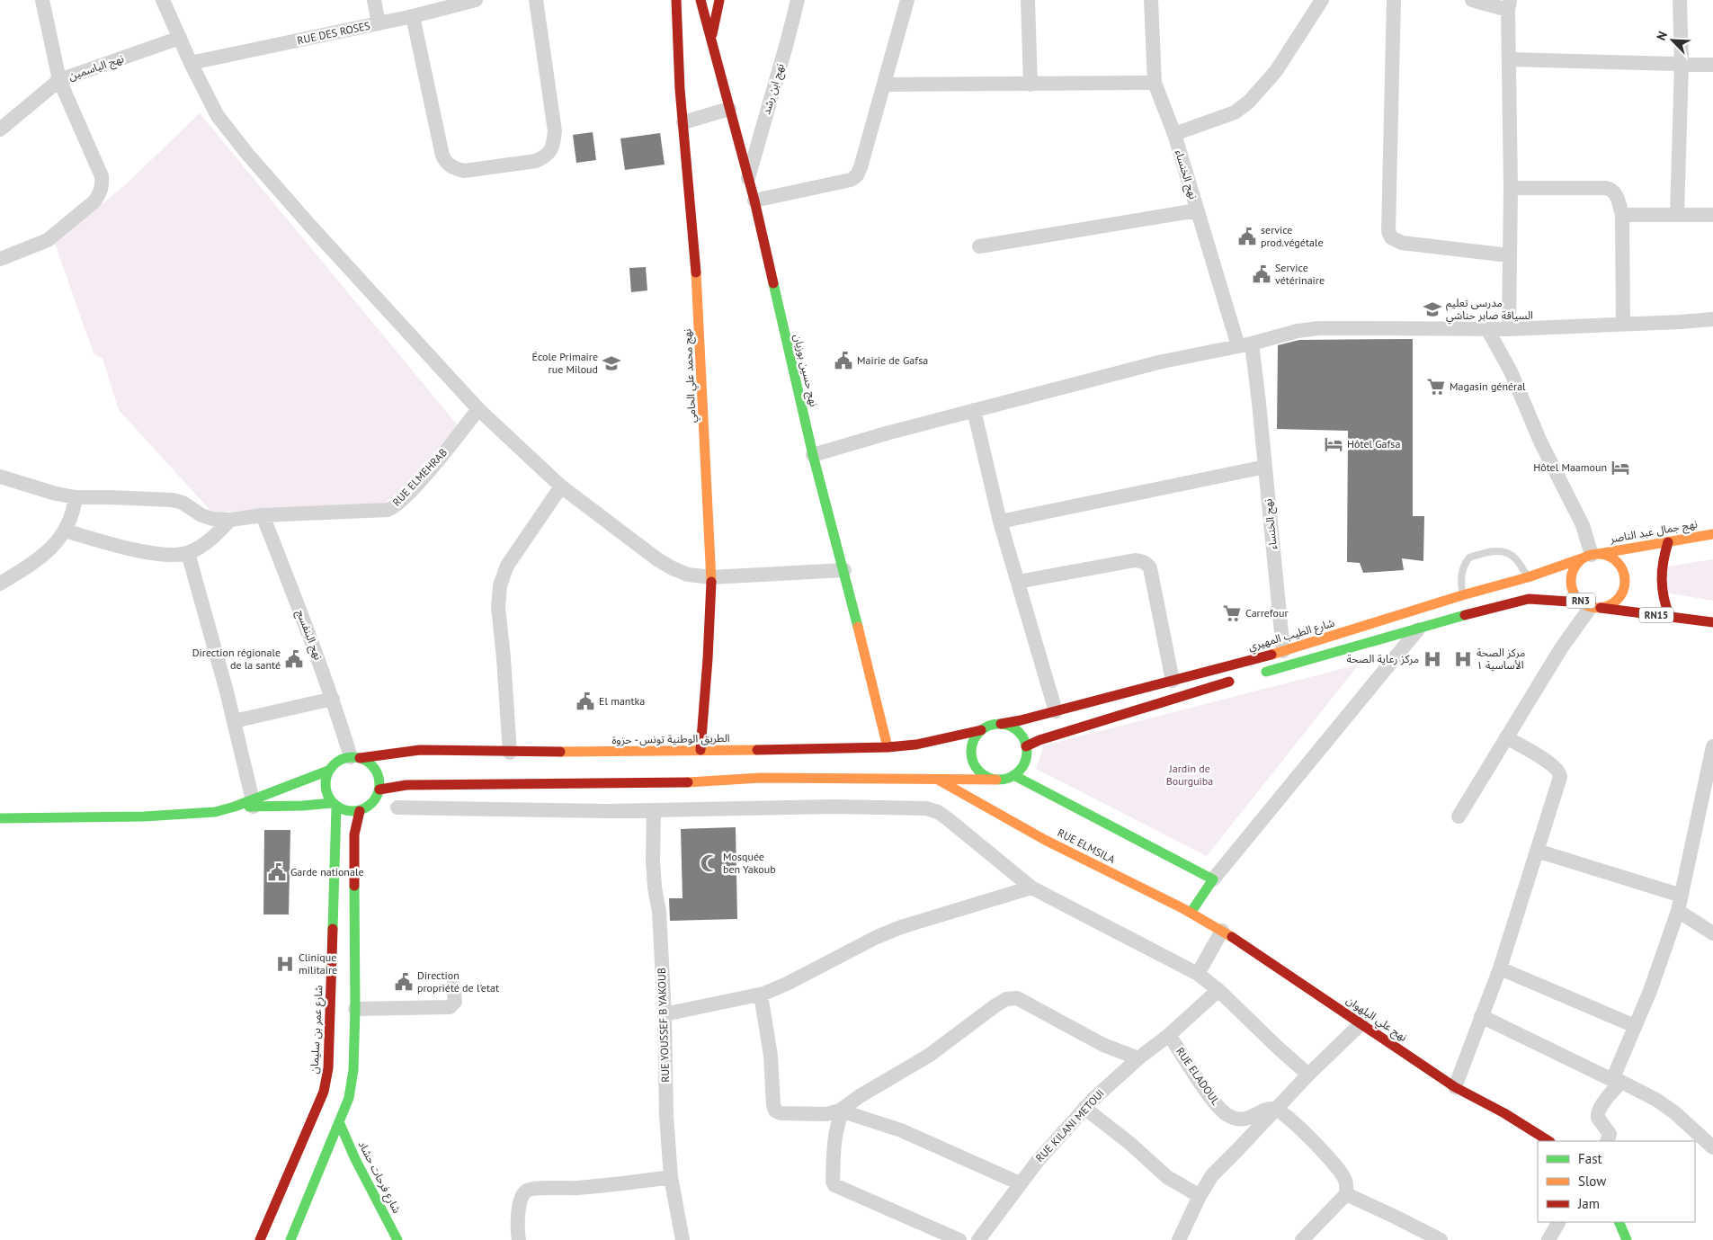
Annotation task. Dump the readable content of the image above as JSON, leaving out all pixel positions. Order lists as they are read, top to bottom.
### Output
{
  "streets": {
    "main road": [
      "نهج حسين بوزيان",
      "نهج محمد علي الحامي",
      "نهج جمال عبد الناصر",
      "RN3",
      "RN15",
      "شارع الطيب المهيري",
      "الطريق الوطنية تونس - حزوة",
      "RUE ELMSILA",
      "نهج علي البلهوان",
      "شارع عمر بن سليمان",
      "شارع فرحات حشاد"
    ],
    "street": [
      "RUE DES ROSES",
      "نهج الياسمين",
      "نهج ابن رشد",
      "نهج الخنساء",
      "RUE ELMEHRAB",
      "نهج البنفسج",
      "RUE YOUSSEF B YAKOUB",
      "RUE ELADOUL",
      "RUE KILANI METOUI"
    ]
  },
  "crossings": [
    ["نهج ابن رشد", "نهج حسين بوزيان"],
    ["نهج الخنساء", "شارع الطيب المهيري"],
    ["نهج حسين بوزيان", "الطريق الوطنية تونس - حزوة"],
    ["نهج محمد علي الحامي", "الطريق الوطنية تونس - حزوة"],
    ["RUE ELMEHRAB", "نهج البنفسج"],
    ["نهج جمال عبد الناصر", "RN3"],
    ["نهج جمال عبد الناصر", "RN15"],
    ["نهج جمال عبد الناصر", "شارع الطيب المهيري"],
    ["RN3", "RN15"],
    ["RN3", "شارع الطيب المهيري"],
    ["RN15", "شارع الطيب المهيري"],
    ["نهج البنفسج", "الطريق الوطنية تونس - حزوة"],
    ["نهج البنفسج", "شارع عمر بن سليمان"],
    ["شارع الطيب المهيري", "الطريق الوطنية تونس - حزوة"],
    ["الطريق الوطنية تونس - حزوة", "شارع عمر بن سليمان"],
    ["RUE ELMSILA", "نهج علي البلهوان"],
    ["RUE ELADOUL", "RUE KILANI METOUI"]
  ],
  "parks": ["Jardin de Bourguiba"],
  "places": {
    "public building": [
      "service prod.végétale",
      "Service vétérinaire",
      "Mairie de Gafsa",
      "Direction régionale de la santé",
      "El mantka",
      "Garde nationale",
      "Direction propriété de l'etat"
    ],
    "school or university": ["مدرسى تعليم السياقة صابر حناشي", "École Primaire rue Miloud"],
    "supermarket": ["Magasin général", "Carrefour"],
    "hotel": ["Hôtel Gafsa", "Hôtel Maamoun"],
    "hospital": ["مركز رعاية الصحة", "مركز الصحة الأساسية ١", "Clinique militaire"],
    "mosque": ["Mosquée ben Yakoub"]
  },
  "legend": ["Fast", "Slow", "Jam"],
  "north": "top left"
}
